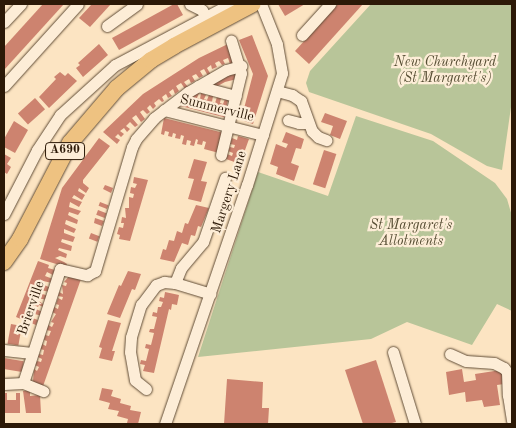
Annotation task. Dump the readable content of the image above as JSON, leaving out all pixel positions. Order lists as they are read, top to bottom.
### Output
{
  "streets": {
    "highway": ["A690"],
    "street": ["Summerville", "Margery Lane", "Brierville"]
  },
  "crossings": [
    ["Summerville", "Margery Lane"],
    ["Summerville", "Brierville"]
  ],
  "parks": ["New Churchyard (St Margaret's)", "St Margaret's Allotments"]
}
